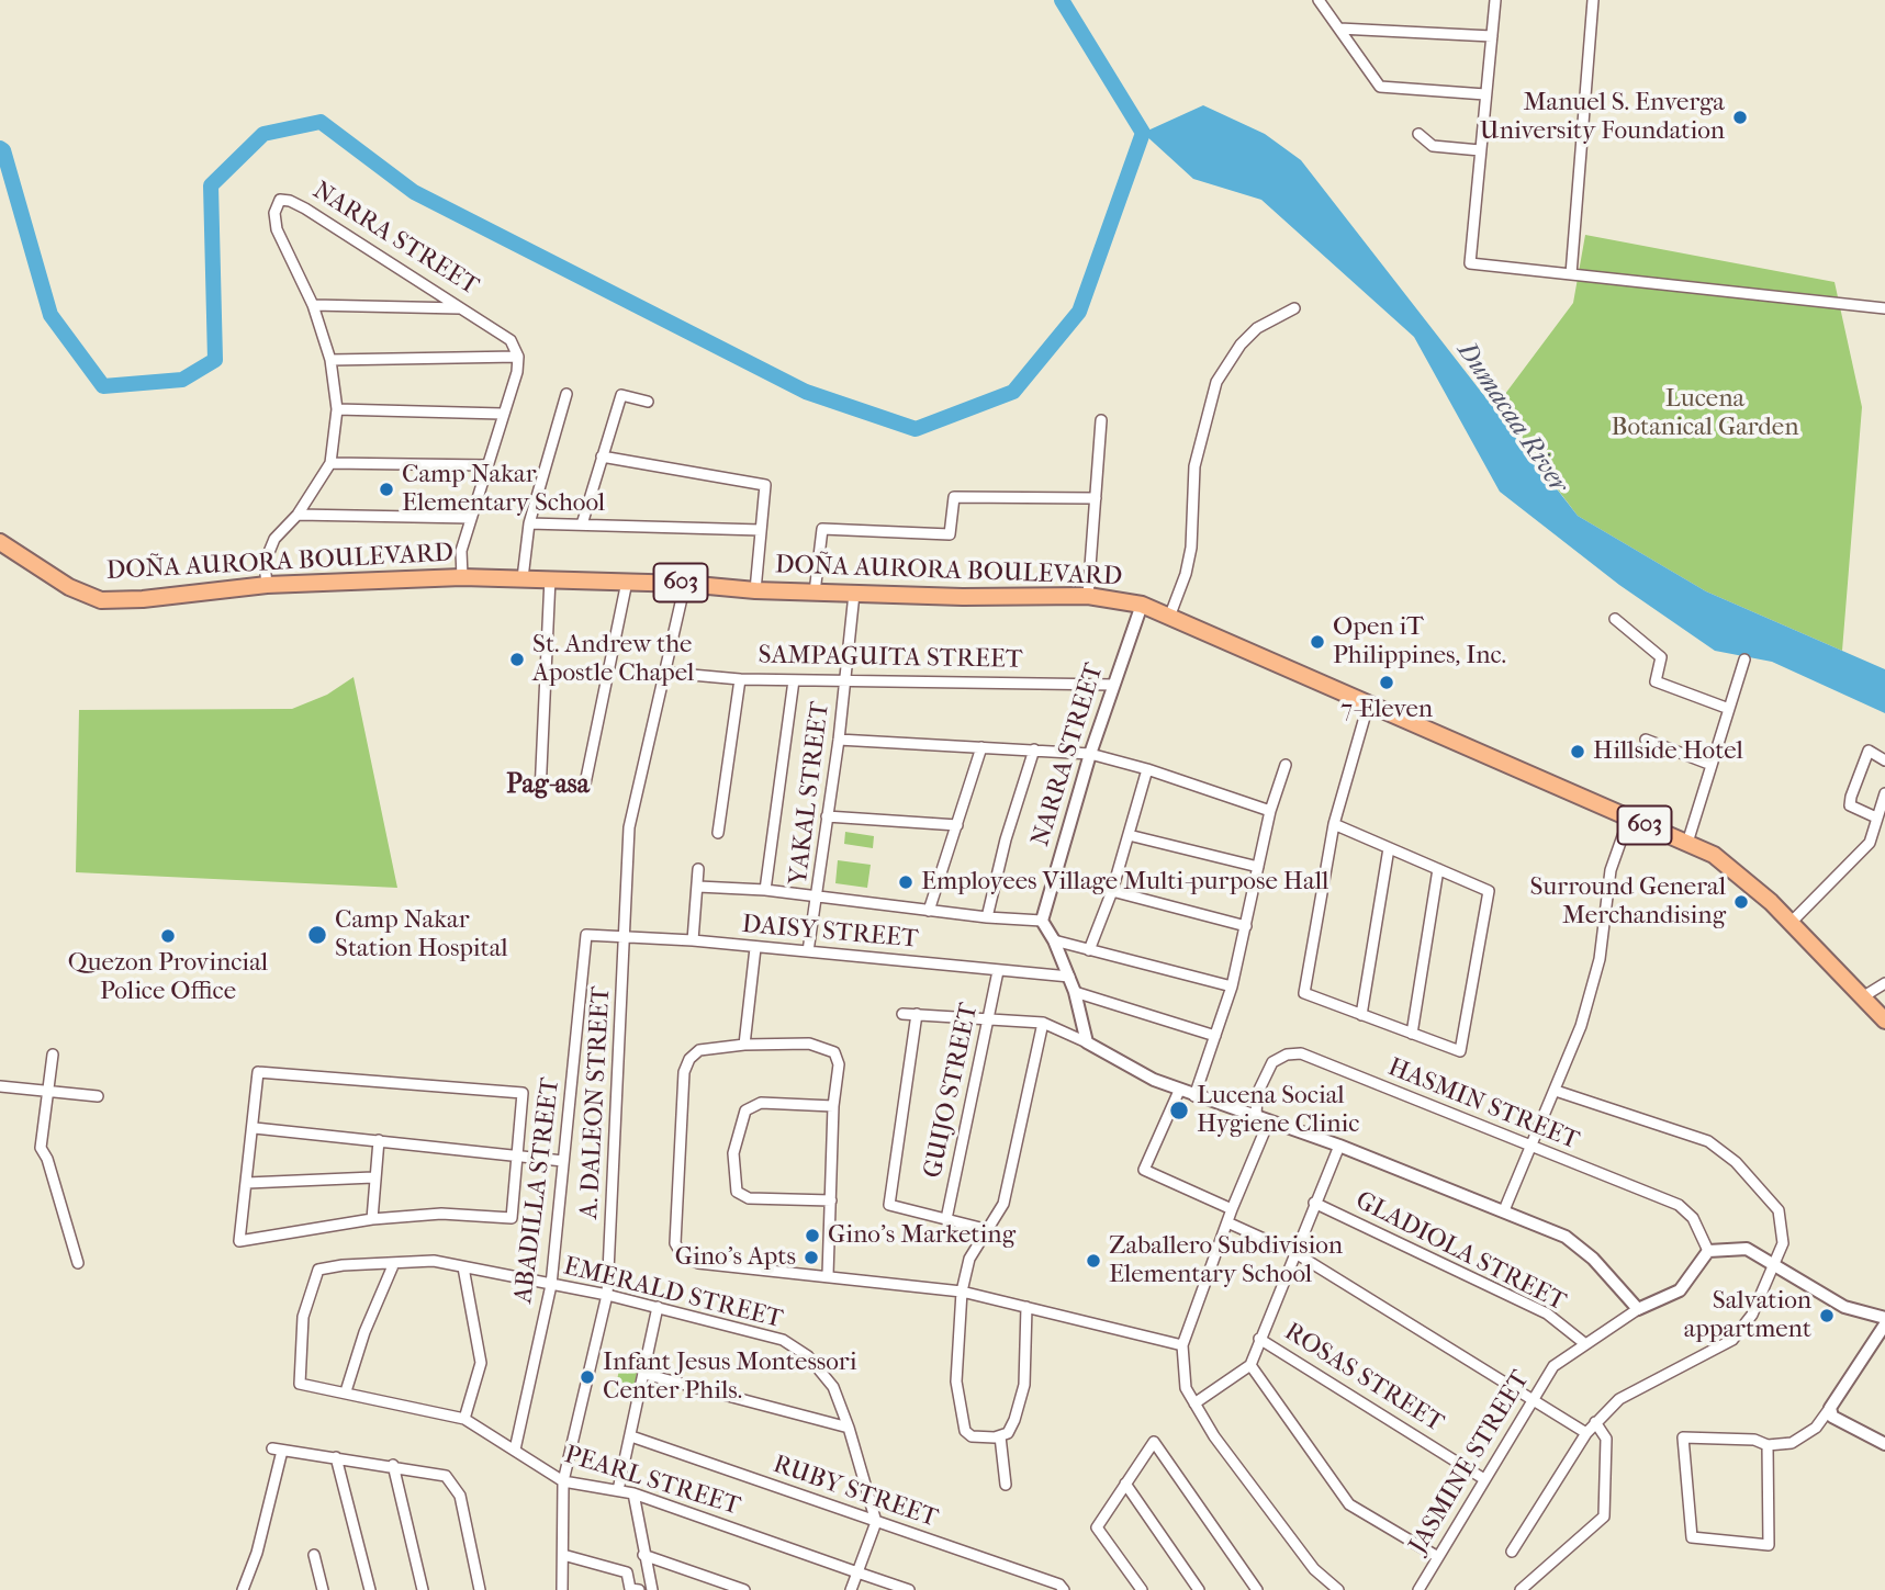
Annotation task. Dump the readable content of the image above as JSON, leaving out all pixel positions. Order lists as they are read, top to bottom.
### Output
{
  "streets": {
    "main road": ["DOÑA AURORA BOULEVARD", "603"],
    "street": [
      "NARRA STREET",
      "SAMPAGUITA STREET",
      "YAKAL STREET",
      "DAISY STREET",
      "GUIJO STREET",
      "A. DALEON STREET",
      "HASMIN STREET",
      "ABADILLA STREET",
      "GLADIOLA STREET",
      "EMERALD STREET",
      "ROSAS STREET",
      "JASMINE STREET",
      "PEARL STREET",
      "RUBY STREET"
    ]
  },
  "crossings": [
    ["NARRA STREET", "DOÑA AURORA BOULEVARD"],
    ["NARRA STREET", "SAMPAGUITA STREET"],
    ["DOÑA AURORA BOULEVARD", "YAKAL STREET"],
    ["DOÑA AURORA BOULEVARD", "A. DALEON STREET"],
    ["SAMPAGUITA STREET", "YAKAL STREET"],
    ["SAMPAGUITA STREET", "A. DALEON STREET"],
    ["YAKAL STREET", "DAISY STREET"],
    ["DAISY STREET", "GUIJO STREET"],
    ["DAISY STREET", "A. DALEON STREET"],
    ["DAISY STREET", "ABADILLA STREET"],
    ["A. DALEON STREET", "EMERALD STREET"],
    ["A. DALEON STREET", "PEARL STREET"],
    ["ABADILLA STREET", "EMERALD STREET"],
    ["ABADILLA STREET", "PEARL STREET"],
    ["GLADIOLA STREET", "JASMINE STREET"],
    ["EMERALD STREET", "PEARL STREET"],
    ["EMERALD STREET", "RUBY STREET"],
    ["ROSAS STREET", "JASMINE STREET"]
  ],
  "districts": ["Pag-asa"],
  "water": ["Dumacaa River"],
  "parks": ["Lucena Botanical Garden"],
  "places": [
    "Manuel S. Enverga University Foundation",
    "Camp Nakar Elementary School",
    "Open iT Philippines, Inc.",
    "St. Andrew the Apostle Chapel",
    "7-Eleven",
    "Hillside Hotel",
    "Employees Village Multi-purpose Hall",
    "Surround General Merchandising",
    "Camp Nakar Station Hospital",
    "Quezon Provincial Police Office",
    "Lucena Social Hygiene Clinic",
    "Gino's Marketing",
    "Gino's Apts",
    "Zaballero Subdivision Elementary School",
    "Salvation appartment",
    "Infant Jesus Montessori Center Phils."
  ]
}
